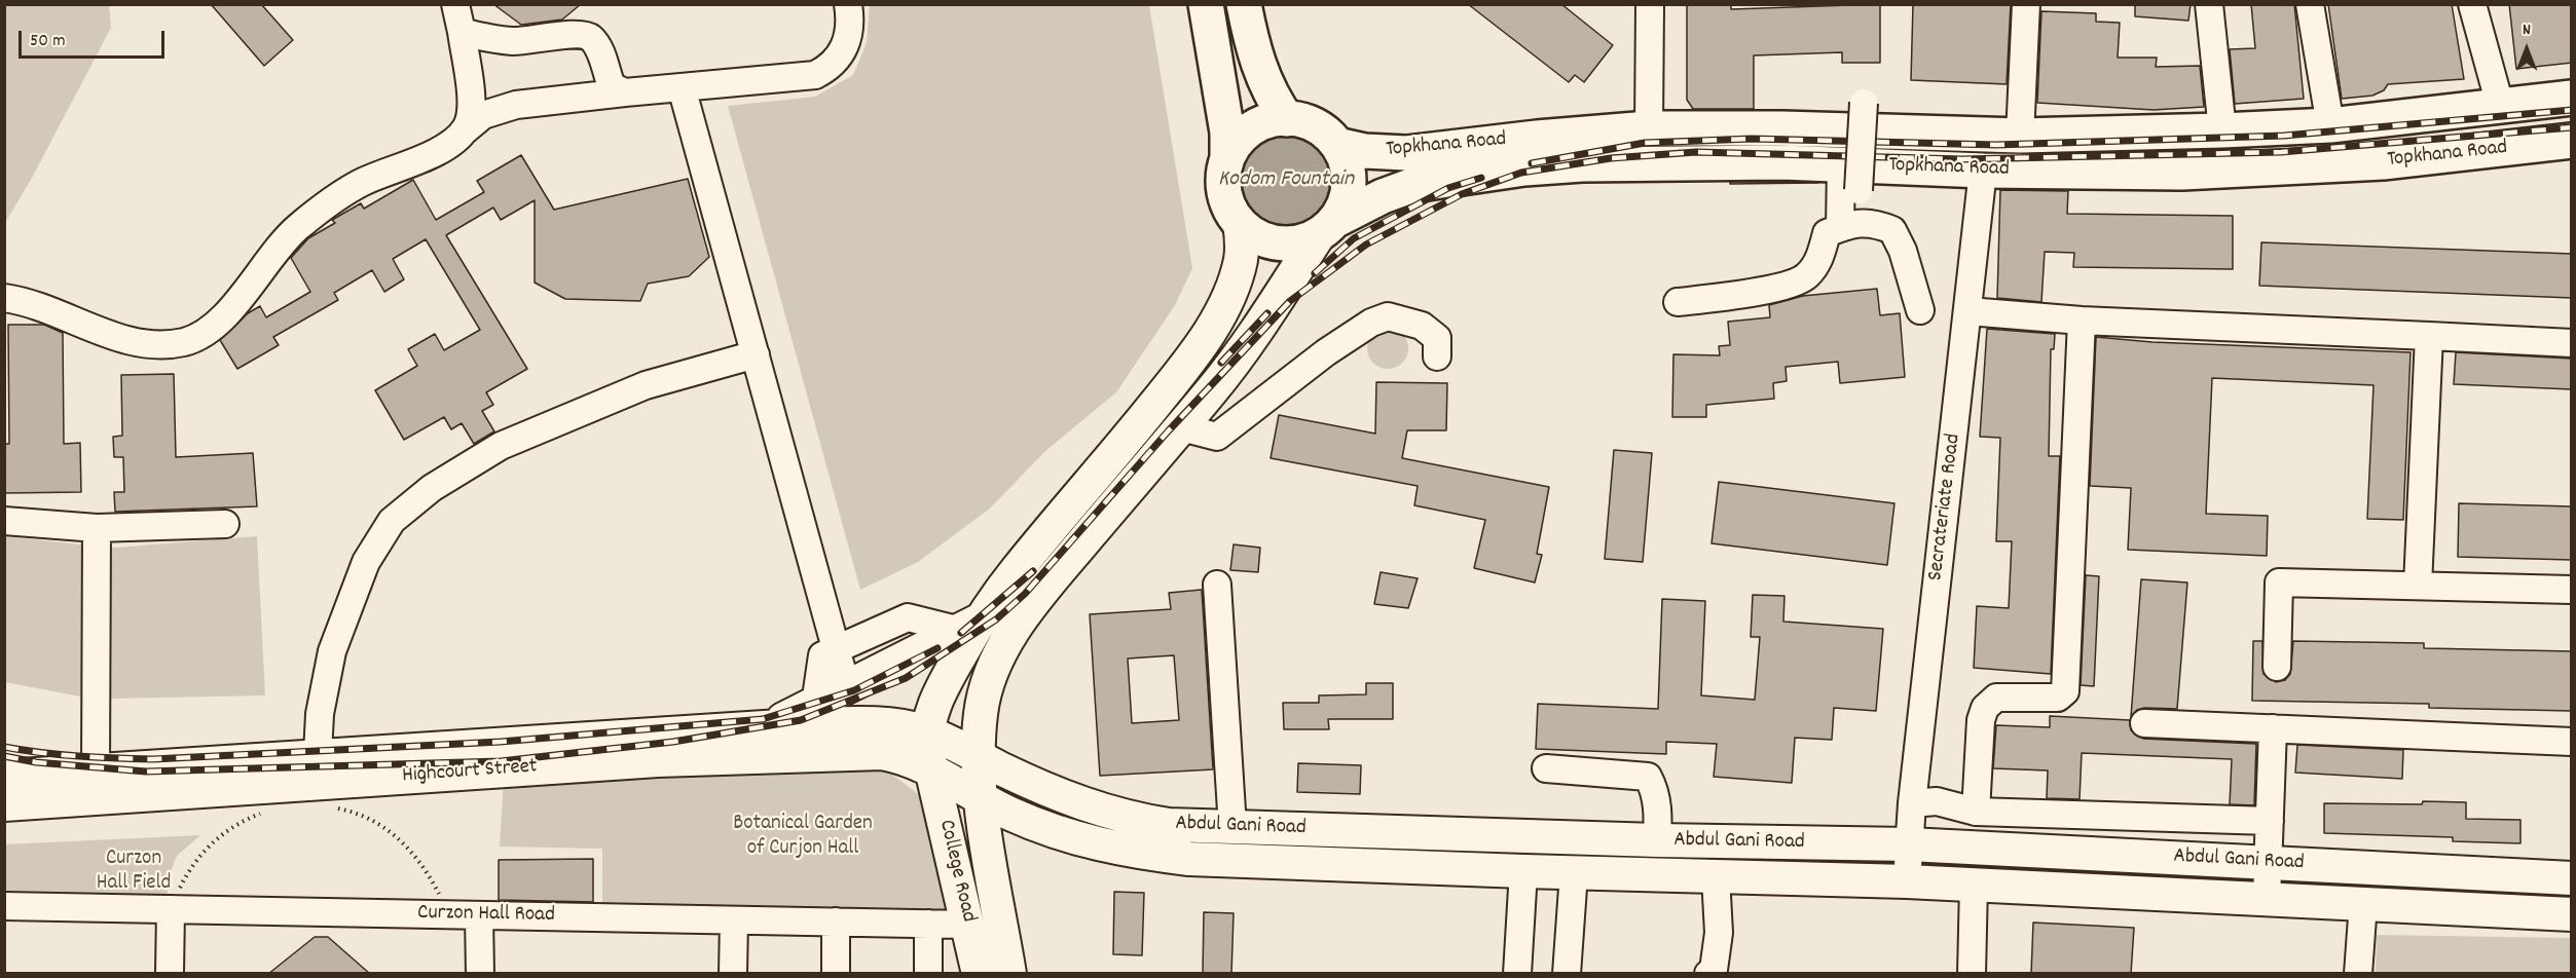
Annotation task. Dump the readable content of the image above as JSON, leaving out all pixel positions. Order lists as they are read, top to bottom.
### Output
{
  "streets": {
    "highway": ["Topkhana Road"],
    "main road": ["Highcourt Street", "Abdul Gani Road", "College Road"],
    "street": ["Secrateriate Road", "Curzon Hall Road"]
  },
  "crossings": [
    ["Topkhana Road", "Secrateriate Road"],
    ["Topkhana Road", "College Road"],
    ["Secrateriate Road", "Abdul Gani Road"],
    ["Highcourt Street", "Abdul Gani Road"],
    ["Highcourt Street", "College Road"],
    ["Abdul Gani Road", "College Road"],
    ["College Road", "Curzon Hall Road"]
  ],
  "water": ["Kodom Fountain"],
  "parks": ["Botanical Garden of Curjon Hall", "Curzon Hall Field"],
  "scale_bar": "50 m",
  "north": "top"
}
